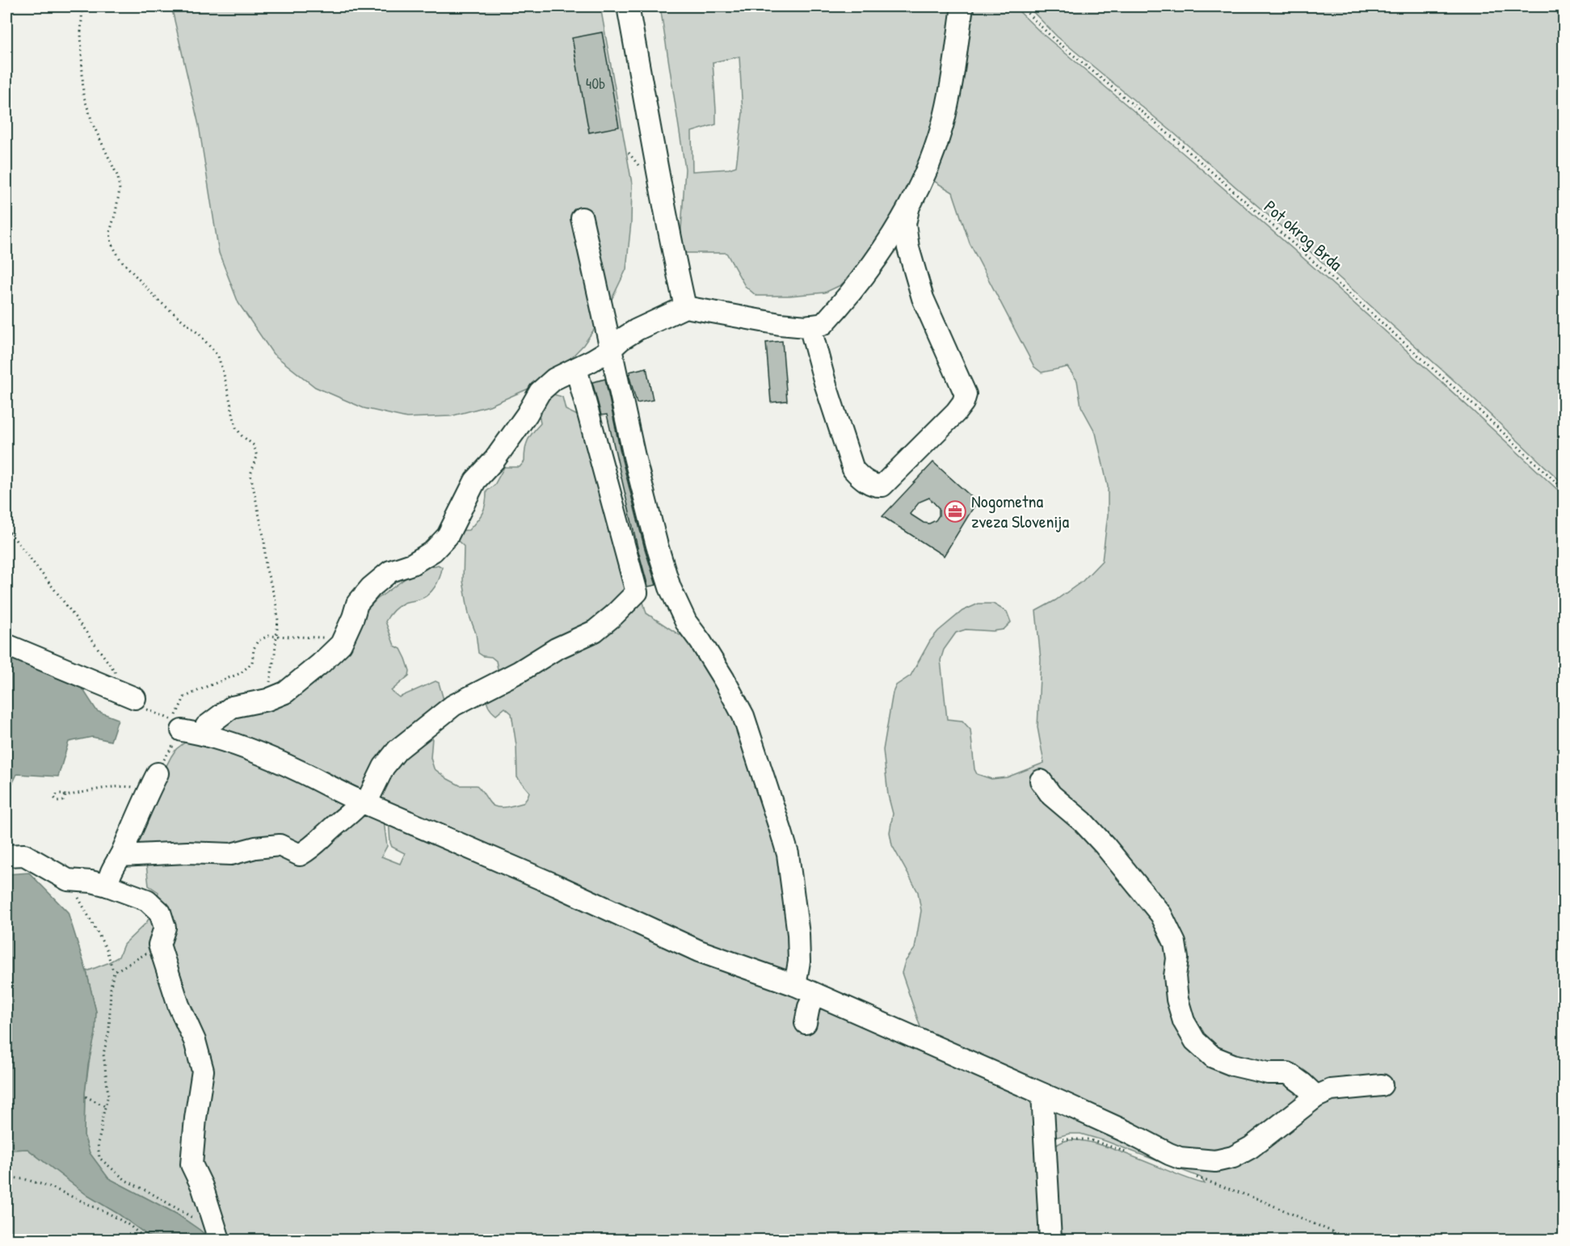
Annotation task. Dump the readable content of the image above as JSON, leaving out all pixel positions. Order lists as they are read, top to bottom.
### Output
{
  "streets": {
    "path": ["Pot okrog Brda"]
  },
  "places": {
    "office": ["Nogometna zveza Slovenija"]
  },
  "house_numbers": ["40b"]
}
